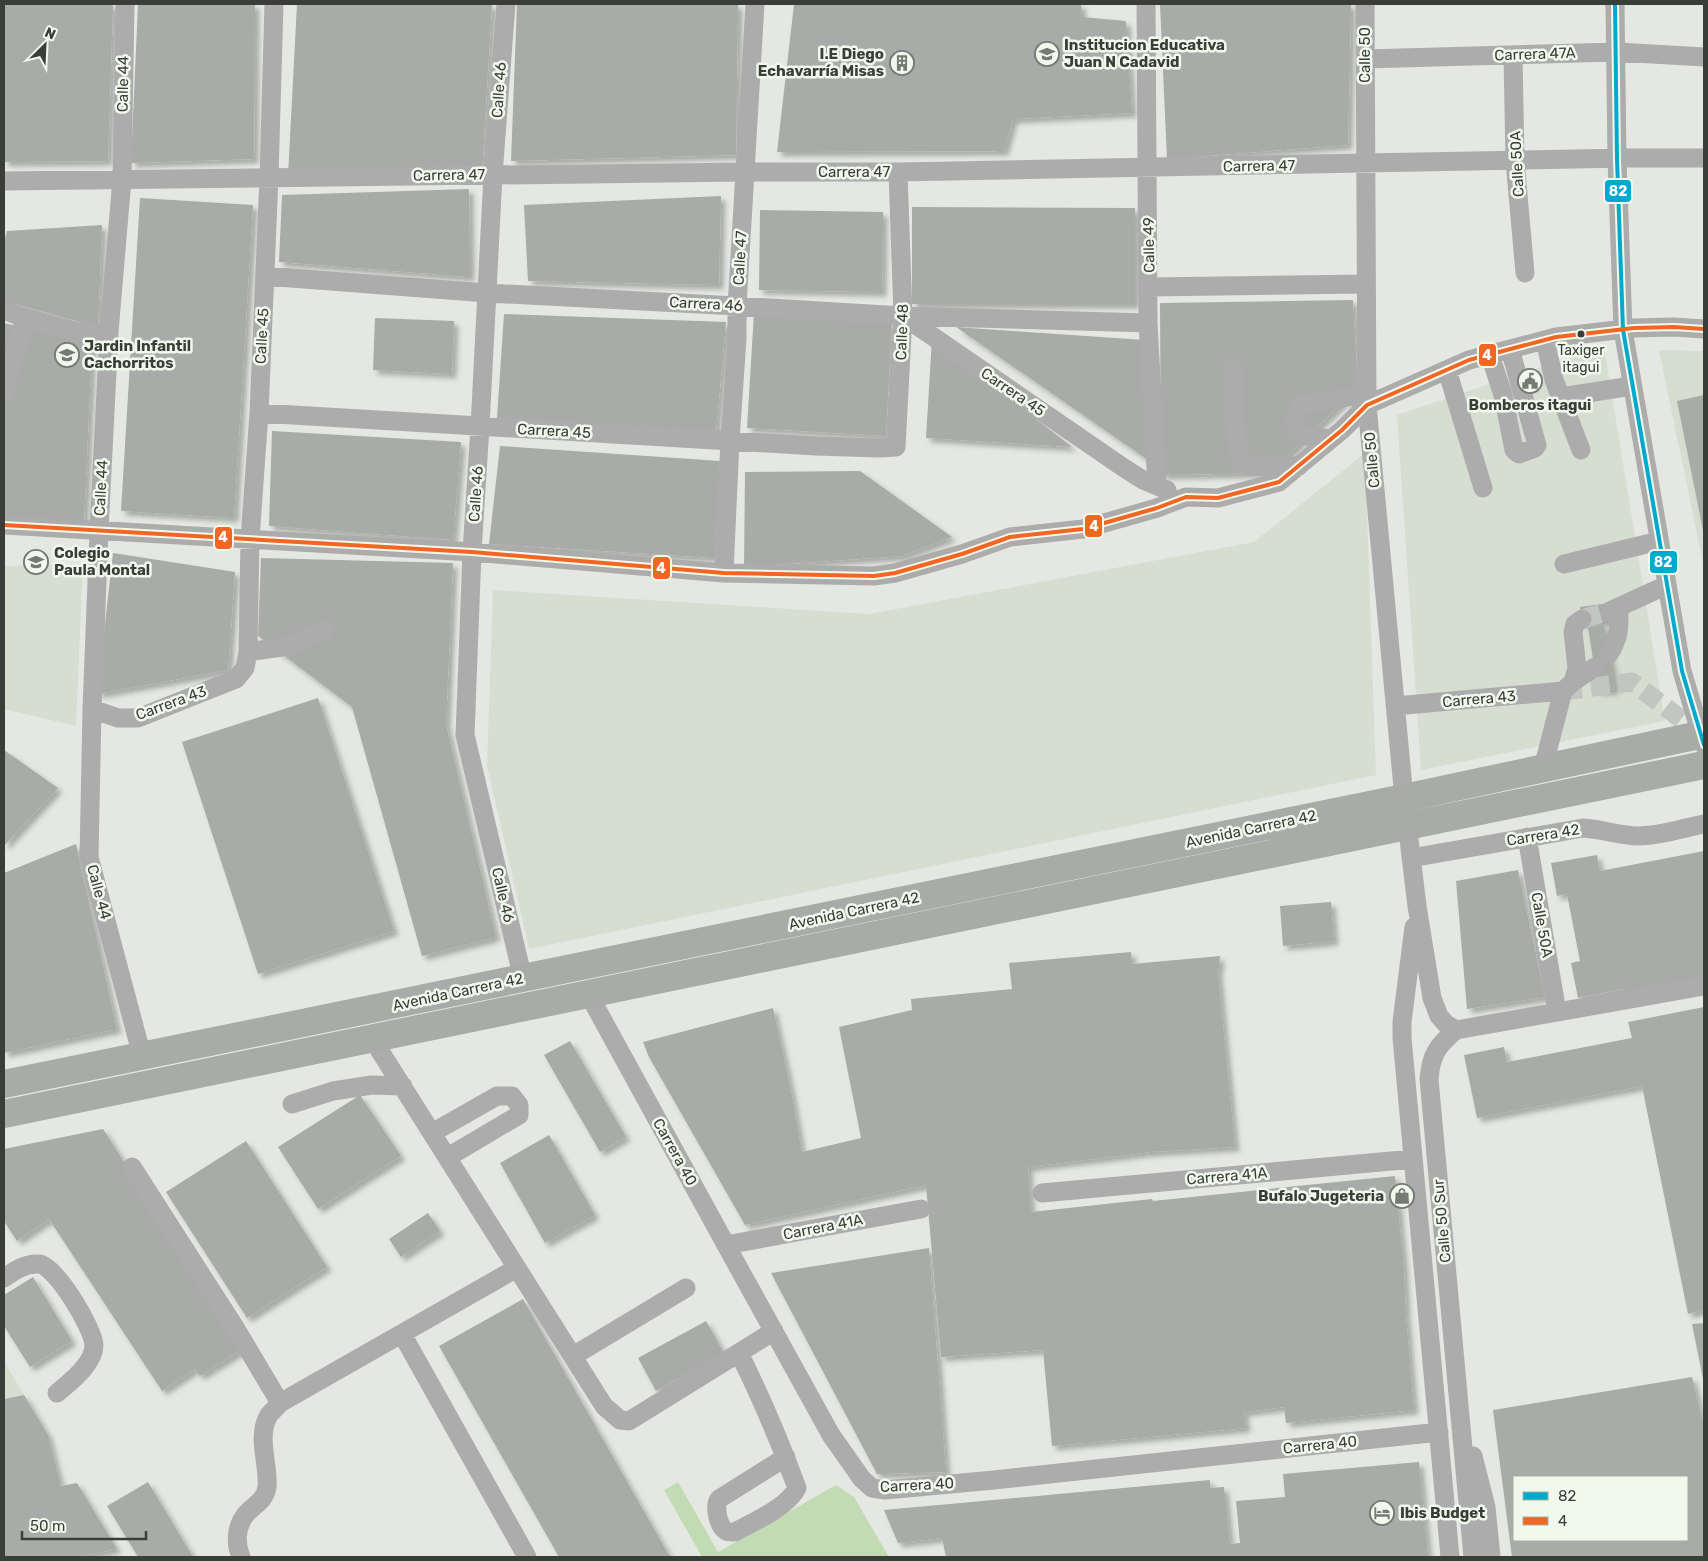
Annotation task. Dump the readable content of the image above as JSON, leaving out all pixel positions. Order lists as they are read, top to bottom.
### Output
{
  "streets": {
    "highway": ["Avenida Carrera 42"],
    "street": [
      "Carrera 47A",
      "Calle 50",
      "Calle 44",
      "Calle 46",
      "Calle 50A",
      "Carrera 47",
      "Calle 49",
      "Calle 47",
      "Carrera 46",
      "Calle 48",
      "Calle 45",
      "Carrera 45",
      "Carrera 43",
      "Carrera 42",
      "Carrera 40",
      "Carrera 41A",
      "Calle 50 Sur"
    ]
  },
  "crossings": [
    ["Carrera 47A", "Calle 50"],
    ["Carrera 47A", "Calle 50A"],
    ["Calle 50", "Carrera 47"],
    ["Calle 50", "Carrera 43"],
    ["Calle 50", "Avenida Carrera 42"],
    ["Calle 50", "Calle 50 Sur"],
    ["Calle 44", "Carrera 47"],
    ["Calle 44", "Carrera 43"],
    ["Calle 44", "Avenida Carrera 42"],
    ["Calle 46", "Carrera 47"],
    ["Calle 46", "Carrera 46"],
    ["Calle 46", "Carrera 45"],
    ["Calle 46", "Avenida Carrera 42"],
    ["Calle 50A", "Carrera 47"],
    ["Calle 50A", "Carrera 42"],
    ["Carrera 47", "Calle 49"],
    ["Carrera 47", "Calle 47"],
    ["Carrera 47", "Calle 48"],
    ["Carrera 47", "Calle 45"],
    ["Calle 49", "Carrera 46"],
    ["Calle 49", "Carrera 45"],
    ["Calle 47", "Carrera 46"],
    ["Calle 47", "Carrera 45"],
    ["Carrera 46", "Calle 48"],
    ["Carrera 46", "Calle 45"],
    ["Carrera 46", "Carrera 45"],
    ["Calle 48", "Carrera 45"],
    ["Calle 45", "Carrera 45"],
    ["Calle 45", "Carrera 43"],
    ["Avenida Carrera 42", "Carrera 40"],
    ["Avenida Carrera 42", "Calle 50 Sur"],
    ["Carrera 42", "Calle 50 Sur"],
    ["Carrera 40", "Carrera 41A"],
    ["Carrera 40", "Calle 50 Sur"],
    ["Carrera 41A", "Calle 50 Sur"]
  ],
  "places": {
    "school or university": ["Institucion Educativa Juan N Cadavid", "Jardin Infantil Cachorritos", "Colegio Paula Montal"],
    "building": ["I.E Diego Echavarría Misas"],
    "other": ["Taxiger itagui"],
    "public building": ["Bomberos itagui"],
    "shop": ["Bufalo Jugeteria"],
    "hotel": ["Ibis Budget"]
  },
  "lines": ["transit line 82", "transit line 4"],
  "legend": ["82", "4"],
  "scale_bar": "50 m",
  "north": "top right"
}
